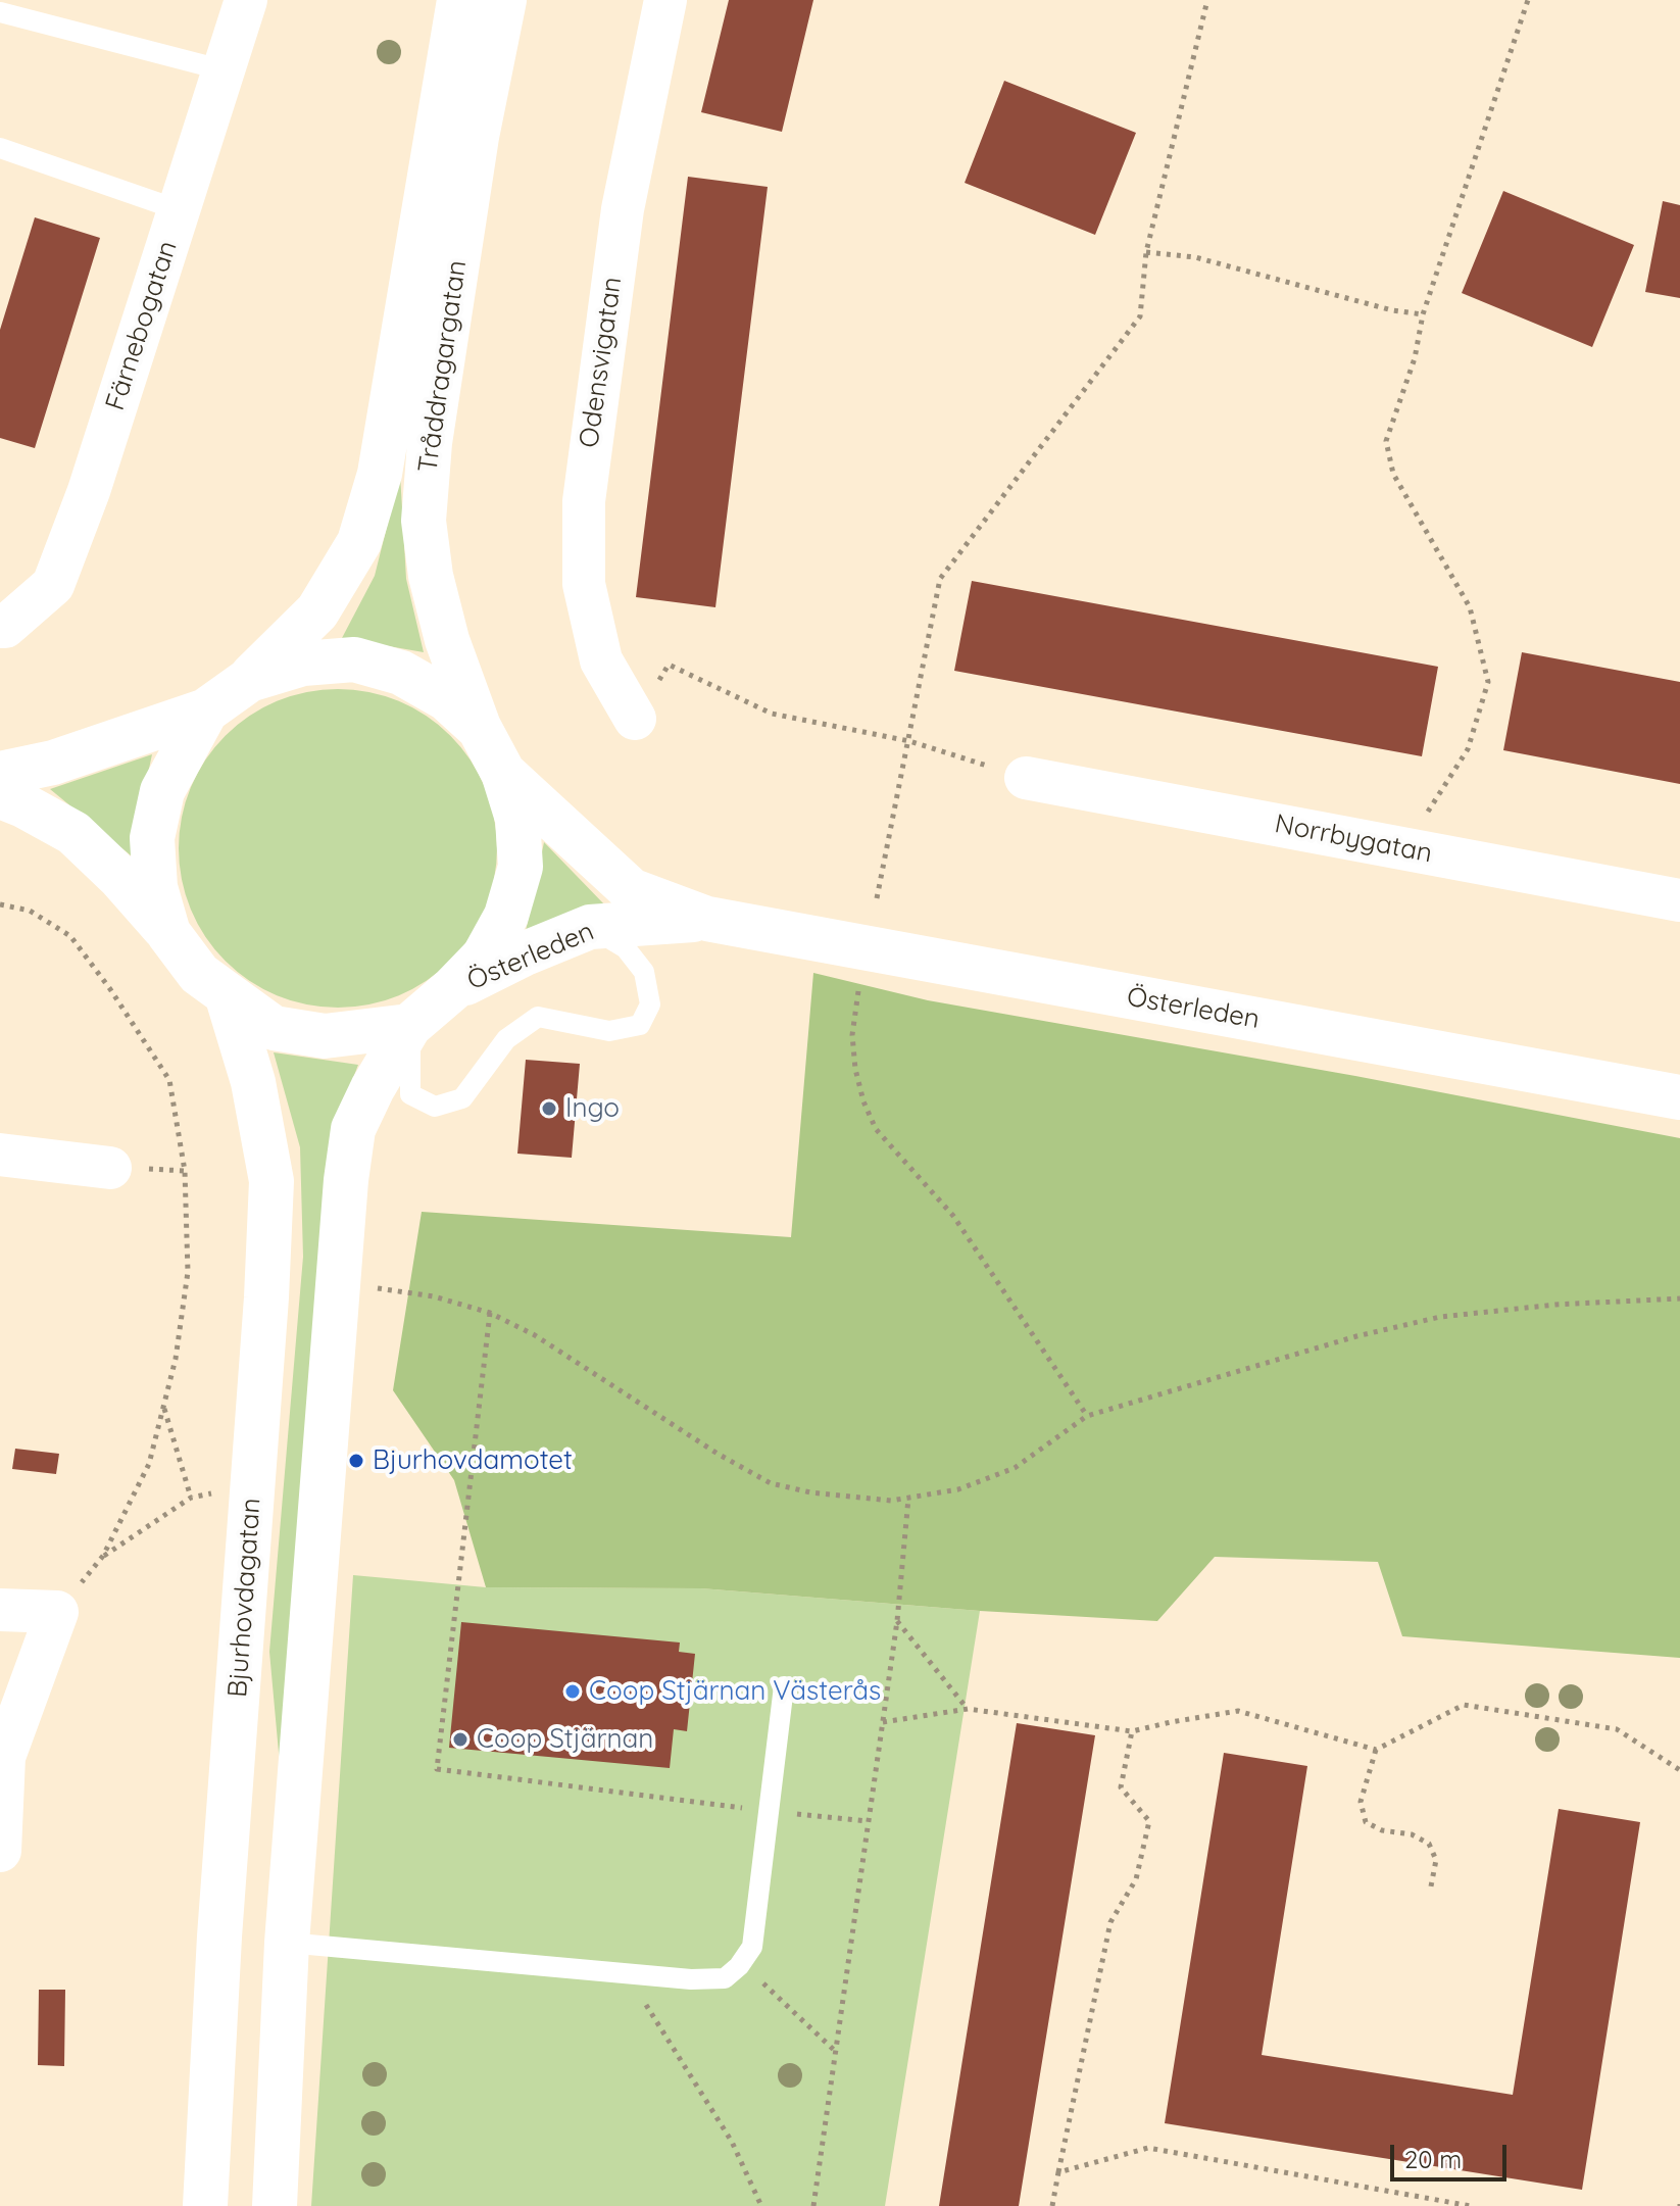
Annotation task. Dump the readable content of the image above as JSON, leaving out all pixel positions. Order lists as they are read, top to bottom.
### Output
{
  "streets": {
    "main road": ["Tråddragargatan", "Österleden", "Bjurhovdagatan"],
    "street": ["Färnebogatan", "Odensvigatan", "Norrbygatan"]
  },
  "places": [
    "Ingo",
    "Bjurhovdamotet",
    "Coop Stjärnan Västerås",
    "Coop Stjärnan"
  ],
  "scale_bar": "20 m"
}
